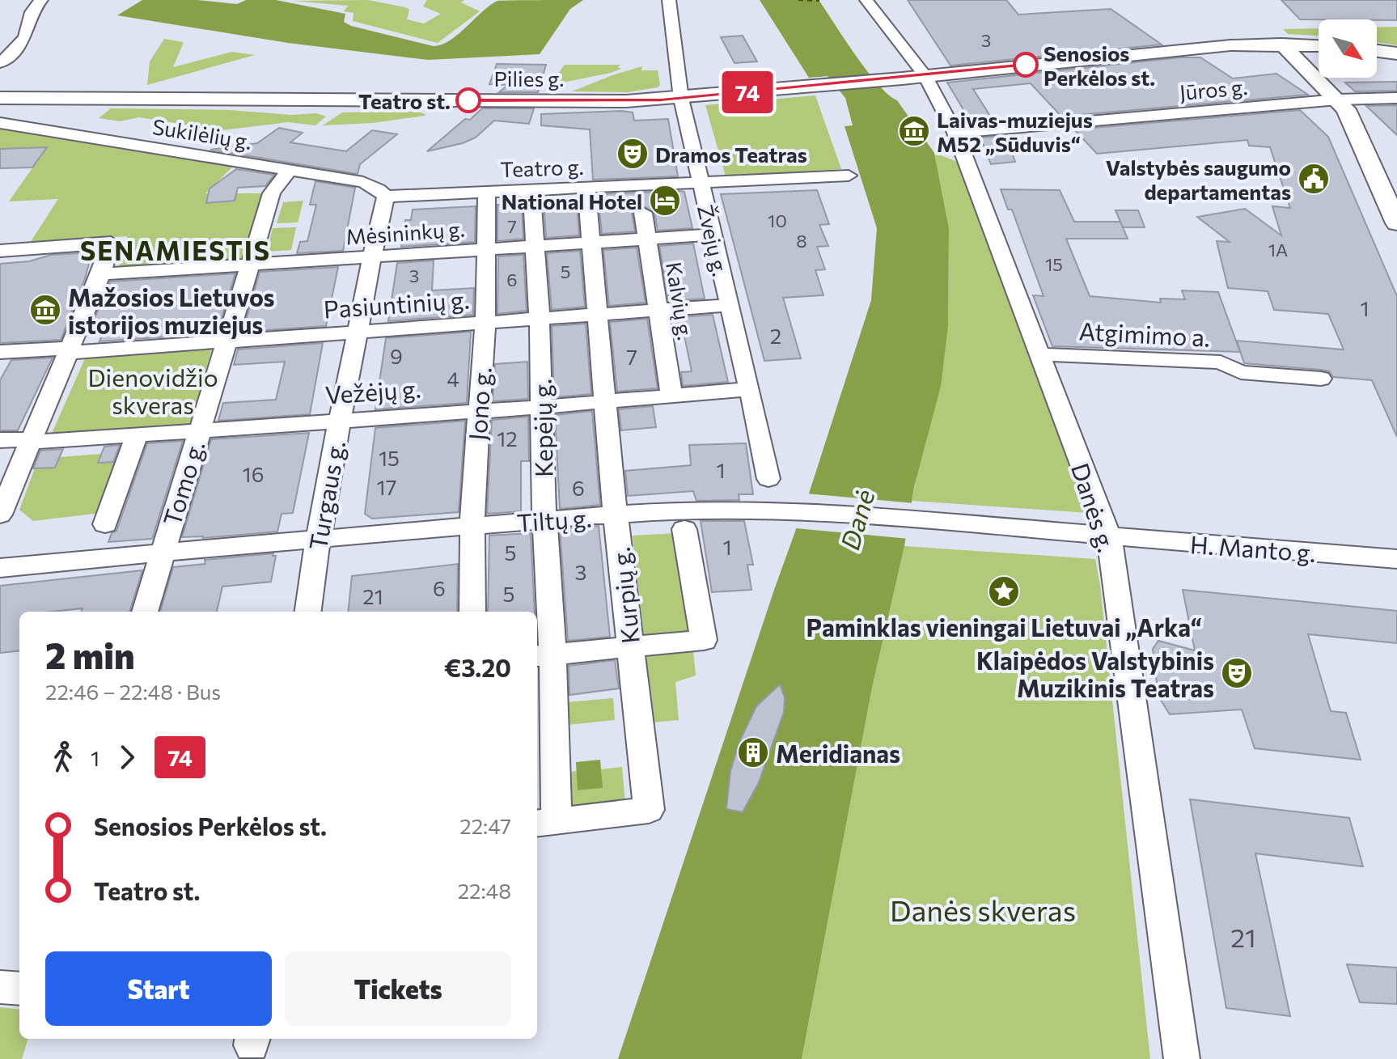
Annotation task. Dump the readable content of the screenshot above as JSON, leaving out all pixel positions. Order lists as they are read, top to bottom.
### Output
{
  "streets": {
    "main road": ["Pilies g."],
    "street": [
      "Jūros g.",
      "Sukilėlių g.",
      "Teatro g.",
      "Mėsininkų g.",
      "Žvejų g.",
      "Kalvių g.",
      "Pasiuntinių g.",
      "Atgimimo a.",
      "Vežėjų g.",
      "Jono g.",
      "Kepėjų g.",
      "Tomo g.",
      "Turgaus g.",
      "Danės g.",
      "Tiltų g.",
      "H. Manto g.",
      "Kurpių g."
    ]
  },
  "crossings": [
    ["Pilies g.", "Žvejų g."],
    ["Pilies g.", "Danės g."],
    ["Jūros g.", "Danės g."],
    ["Sukilėlių g.", "Teatro g."],
    ["Sukilėlių g.", "Tomo g."],
    ["Sukilėlių g.", "Turgaus g."],
    ["Teatro g.", "Žvejų g."],
    ["Teatro g.", "Jono g."],
    ["Teatro g.", "Kepėjų g."],
    ["Teatro g.", "Turgaus g."],
    ["Teatro g.", "Kurpių g."],
    ["Mėsininkų g.", "Žvejų g."],
    ["Mėsininkų g.", "Kalvių g."],
    ["Mėsininkų g.", "Jono g."],
    ["Mėsininkų g.", "Kepėjų g."],
    ["Mėsininkų g.", "Tomo g."],
    ["Mėsininkų g.", "Turgaus g."],
    ["Mėsininkų g.", "Kurpių g."],
    ["Žvejų g.", "Pasiuntinių g."],
    ["Žvejų g.", "Vežėjų g."],
    ["Kalvių g.", "Pasiuntinių g."],
    ["Kalvių g.", "Vežėjų g."],
    ["Pasiuntinių g.", "Jono g."],
    ["Pasiuntinių g.", "Kepėjų g."],
    ["Pasiuntinių g.", "Tomo g."],
    ["Pasiuntinių g.", "Turgaus g."],
    ["Pasiuntinių g.", "Kurpių g."],
    ["Atgimimo a.", "Danės g."],
    ["Vežėjų g.", "Jono g."],
    ["Vežėjų g.", "Kepėjų g."],
    ["Vežėjų g.", "Tomo g."],
    ["Vežėjų g.", "Turgaus g."],
    ["Vežėjų g.", "Kurpių g."],
    ["Jono g.", "Tiltų g."],
    ["Kepėjų g.", "Tiltų g."],
    ["Kepėjų g.", "Kurpių g."],
    ["Tomo g.", "Tiltų g."],
    ["Turgaus g.", "Tiltų g."],
    ["Danės g.", "Tiltų g."],
    ["Danės g.", "H. Manto g."],
    ["Tiltų g.", "H. Manto g."],
    ["Tiltų g.", "Kurpių g."]
  ],
  "districts": ["SENAMIESTIS"],
  "water": ["Danė"],
  "parks": ["Dienovidžio skveras", "Danės skveras"],
  "places": {
    "other": ["Senosios Perkėlos st.", "Teatro st."],
    "museum": ["Laivas-muziejus M52 „Sūduvis“", "Mažosios Lietuvos istorijos muziejus"],
    "theatre": ["Dramos Teatras", "Klaipėdos Valstybinis Muzikinis Teatras"],
    "public building": ["Valstybės saugumo departamentas"],
    "hotel": ["National Hotel"],
    "place": ["Paminklas vieningai Lietuvai „Arka“"],
    "building": ["Meridianas"]
  },
  "lines": ["bus line 74"],
  "house_numbers": [
    "3",
    "10",
    "7",
    "8",
    "1A",
    "15",
    "5",
    "3",
    "6",
    "1",
    "2",
    "9",
    "7",
    "4",
    "12",
    "15",
    "1",
    "16",
    "17",
    "6",
    "1",
    "5",
    "3",
    "6",
    "5",
    "21",
    "21"
  ],
  "north": "bottom right",
  "page": {
    "on_map": "74",
    "heading": ["2 min", "22:46 – 22:48 · Bus", "€3.20"],
    "legs": ["1", "74"],
    "list": [
      {
        "name": "Senosios Perkėlos st.",
        "value": "22:47"
      },
      {
        "name": "Teatro st.",
        "value": "22:48"
      }
    ],
    "buttons": ["Start", "Tickets"]
  }
}
